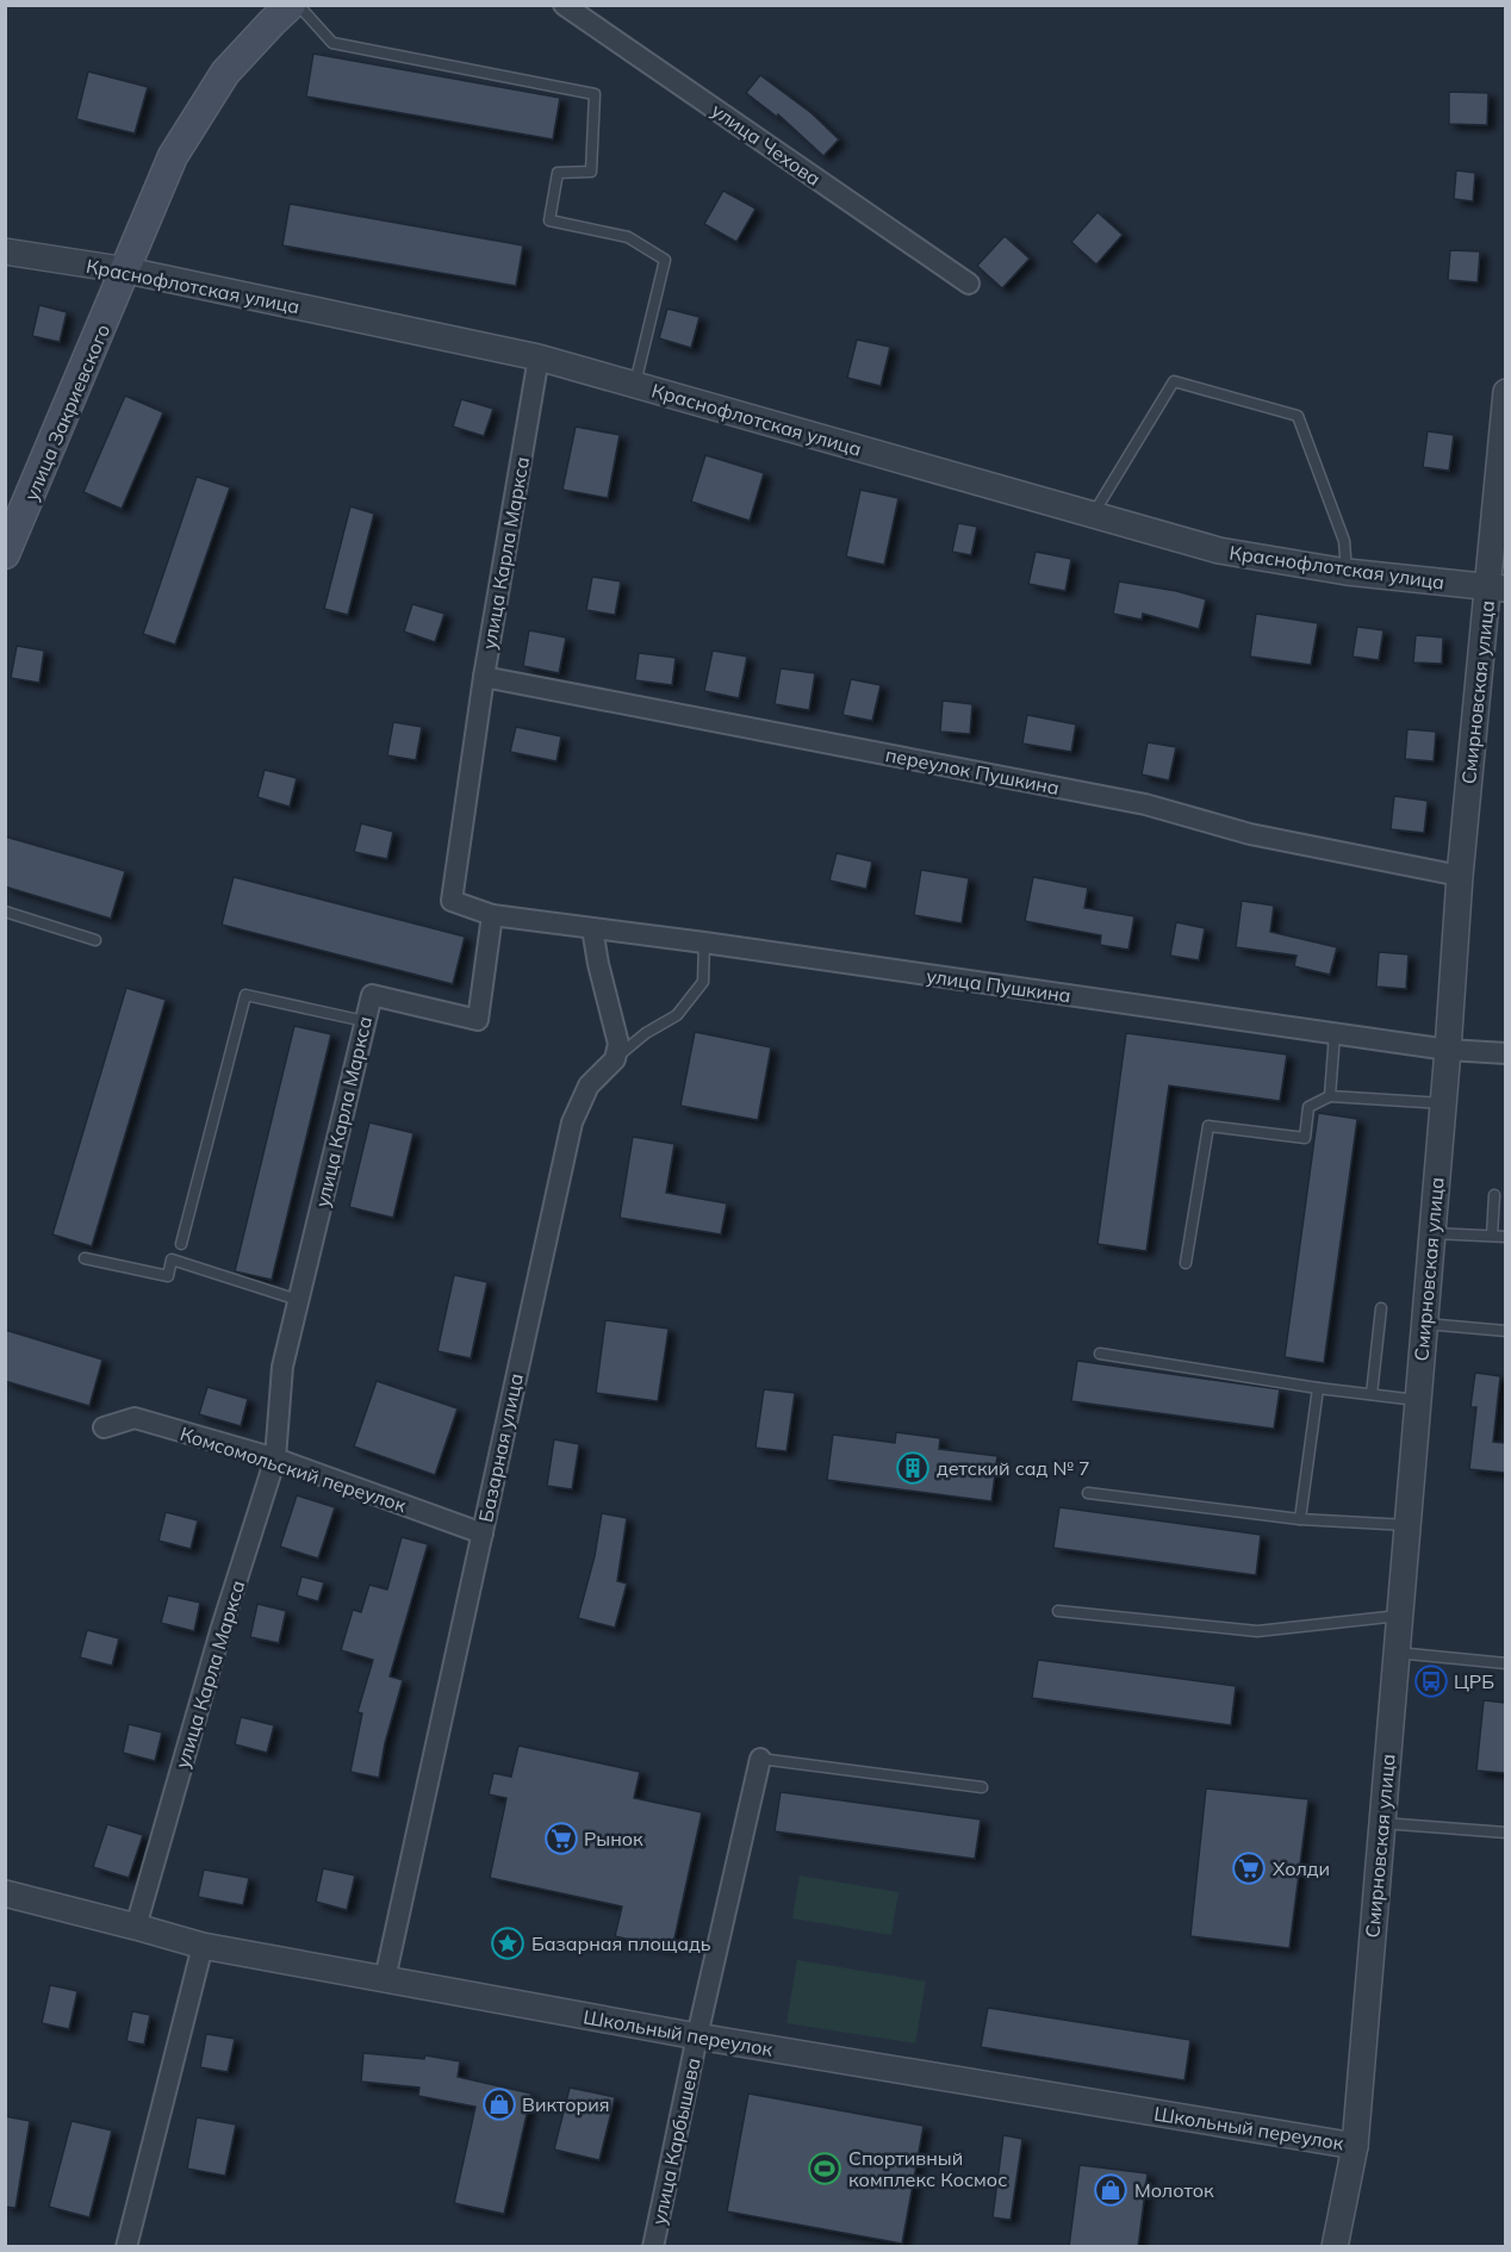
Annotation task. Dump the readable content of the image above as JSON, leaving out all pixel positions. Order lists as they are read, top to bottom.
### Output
{
  "streets": {
    "main road": ["улица Закриевского"],
    "street": [
      "улица Чехова",
      "Краснофлотская улица",
      "улица Карла Маркса",
      "Смирновская улица",
      "переулок Пушкина",
      "улица Пушкина",
      "Базарная улица",
      "Комсомольский переулок",
      "Школьный переулок",
      "улица Карбышева"
    ]
  },
  "crossings": [
    ["Краснофлотская улица", "улица Закриевского"],
    ["Краснофлотская улица", "улица Карла Маркса"],
    ["Краснофлотская улица", "Смирновская улица"],
    ["улица Карла Маркса", "переулок Пушкина"],
    ["улица Карла Маркса", "улица Пушкина"],
    ["улица Карла Маркса", "Комсомольский переулок"],
    ["улица Карла Маркса", "Школьный переулок"],
    ["Смирновская улица", "переулок Пушкина"],
    ["Смирновская улица", "улица Пушкина"],
    ["Смирновская улица", "Школьный переулок"],
    ["Базарная улица", "Комсомольский переулок"],
    ["Базарная улица", "Школьный переулок"],
    ["Школьный переулок", "улица Карбышева"]
  ],
  "places": {
    "building": ["детский сад № 7"],
    "bus stop": ["ЦРБ"],
    "supermarket": ["Рынок", "Холди"],
    "place": ["Базарная площадь"],
    "shop": ["Виктория", "Молоток"],
    "sports": ["Спортивный комплекс Космос"]
  }
}
